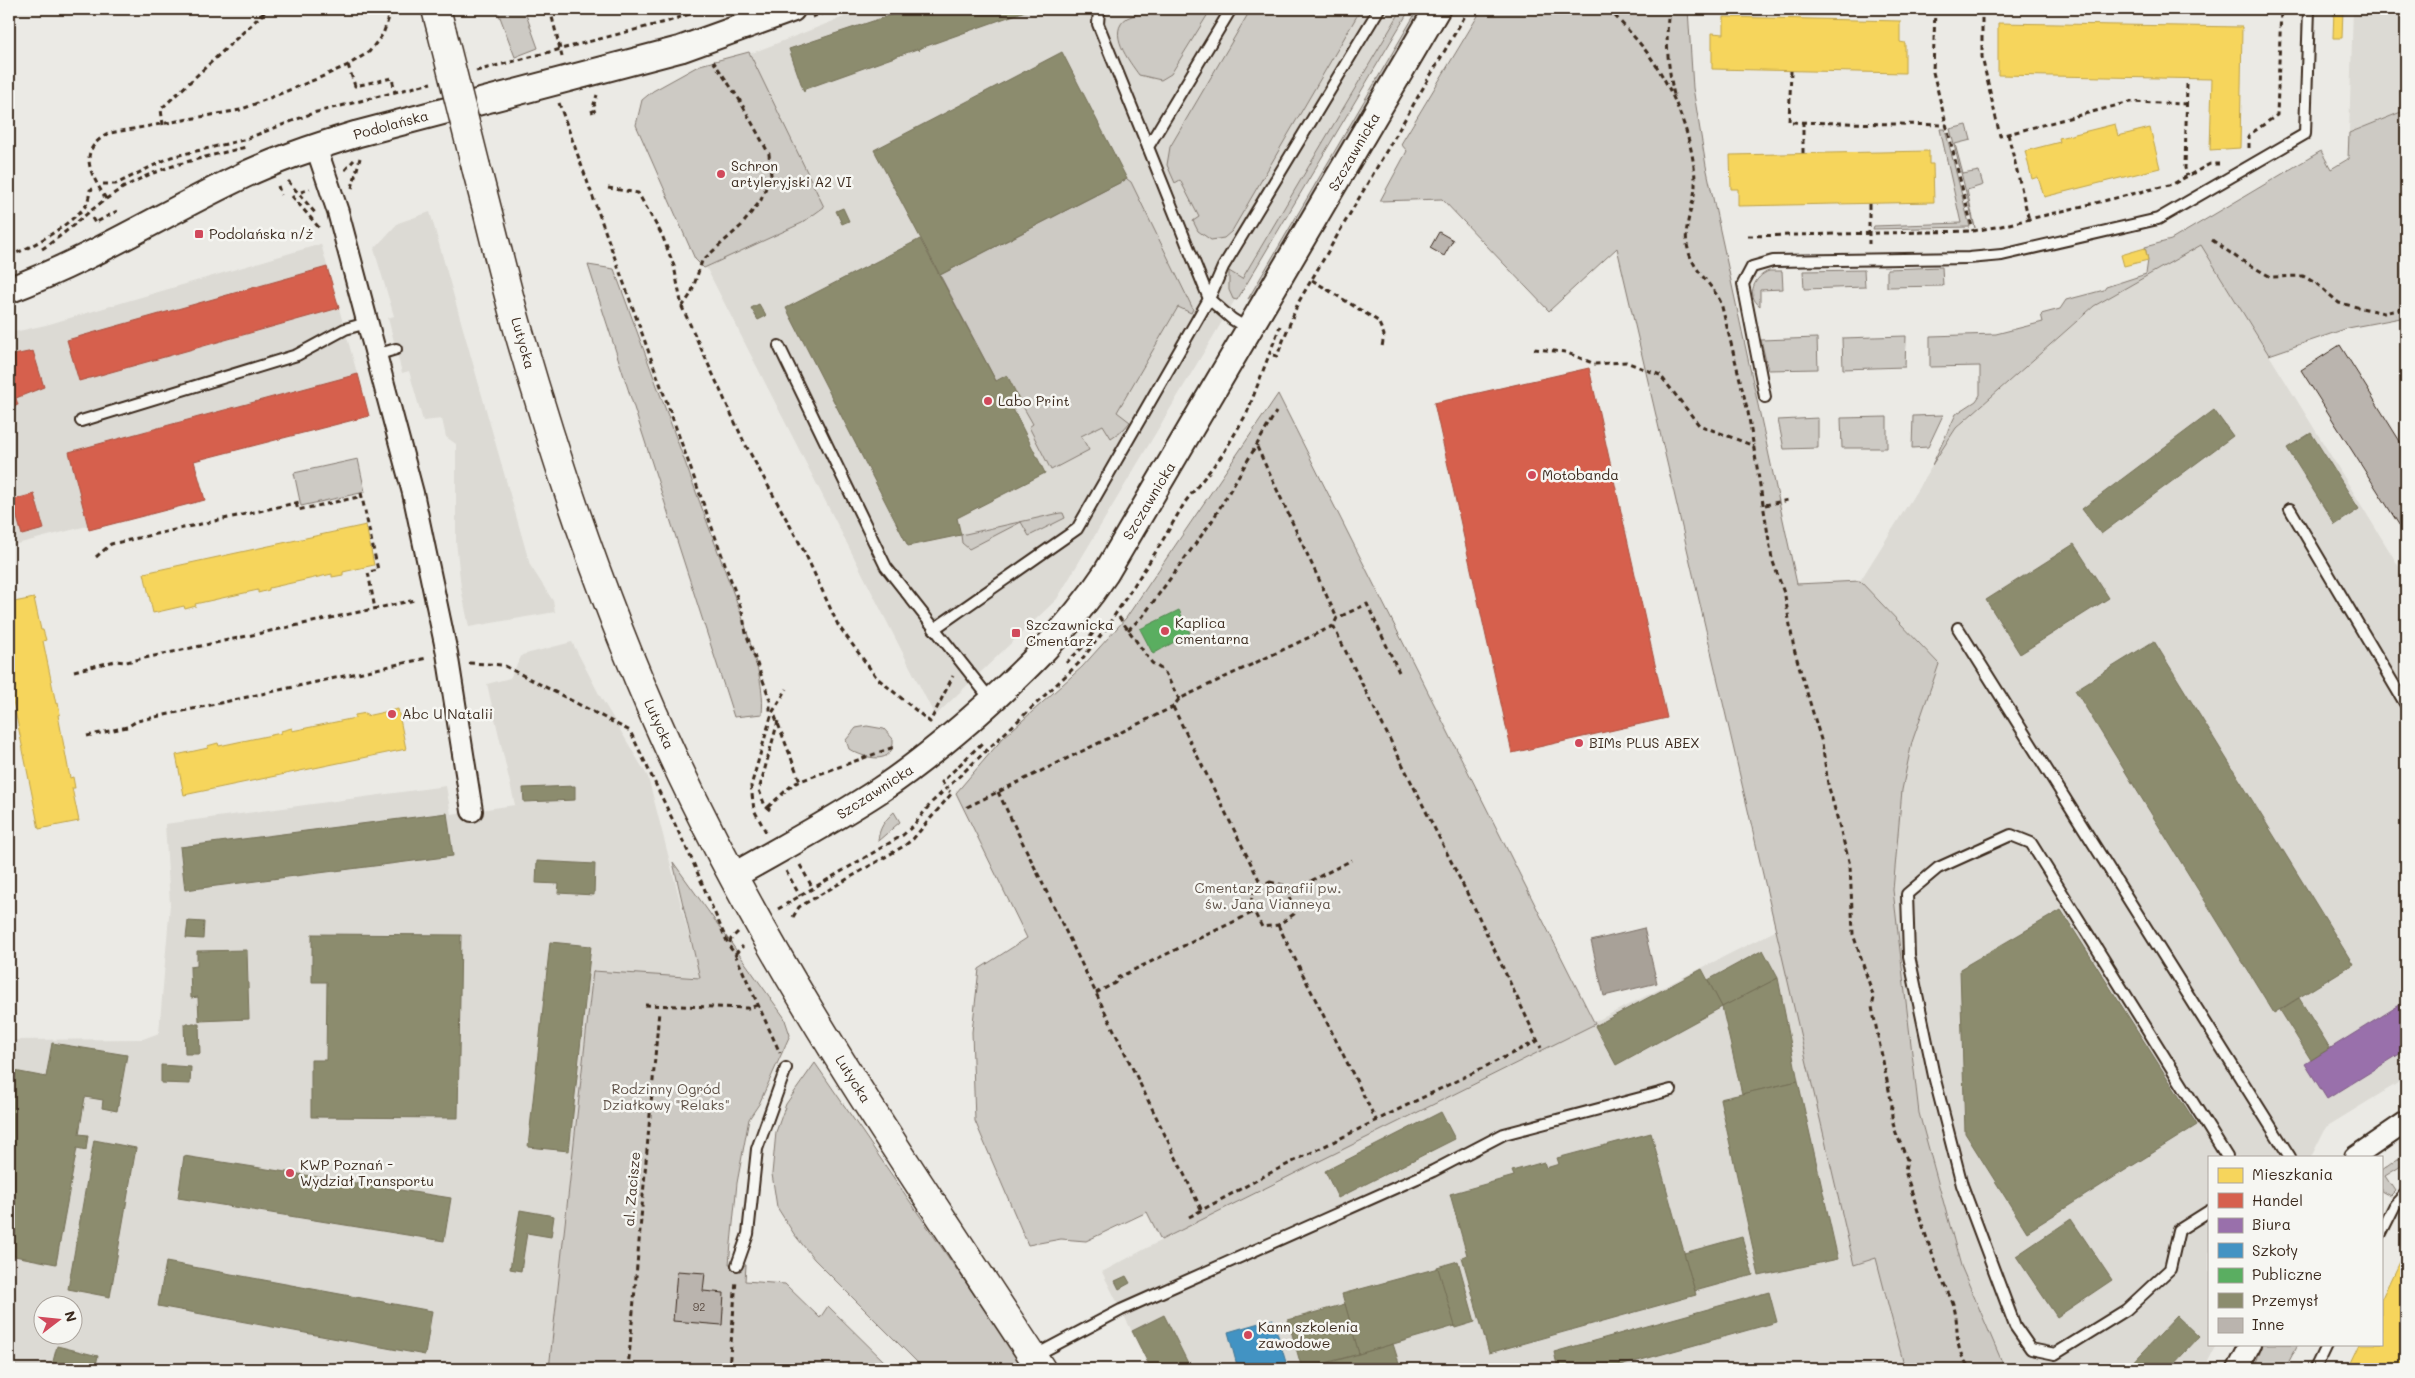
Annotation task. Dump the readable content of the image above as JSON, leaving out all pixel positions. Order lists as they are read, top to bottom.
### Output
{
  "streets": {
    "main road": ["Lutycka"],
    "street": ["Podolańska", "Szczawnicka"],
    "path": ["al. Zacisze"]
  },
  "crossings": [
    ["Szczawnicka", "Lutycka"]
  ],
  "parks": ["Cmentarz parafii pw. św. Jana Vianneya", "Rodzinny Ogród Działkowy \"Relaks\""],
  "places": {
    "other": [
      "Schron artyleryjski A2 VI",
      "Labo Print",
      "Motobanda",
      "Kaplica cmentarna",
      "Abc U Natalii",
      "BIMs PLUS ABEX",
      "KWP Poznań - Wydział Transportu",
      "Kann szkolenia zawodowe"
    ],
    "transit": ["Podolańska n/ż", "Szczawnicka Cmentarz"]
  },
  "house_numbers": ["92"],
  "legend": [
    "Mieszkania",
    "Handel",
    "Biura",
    "Szkoły",
    "Publiczne",
    "Przemysł",
    "Inne"
  ],
  "north": "right"
}
